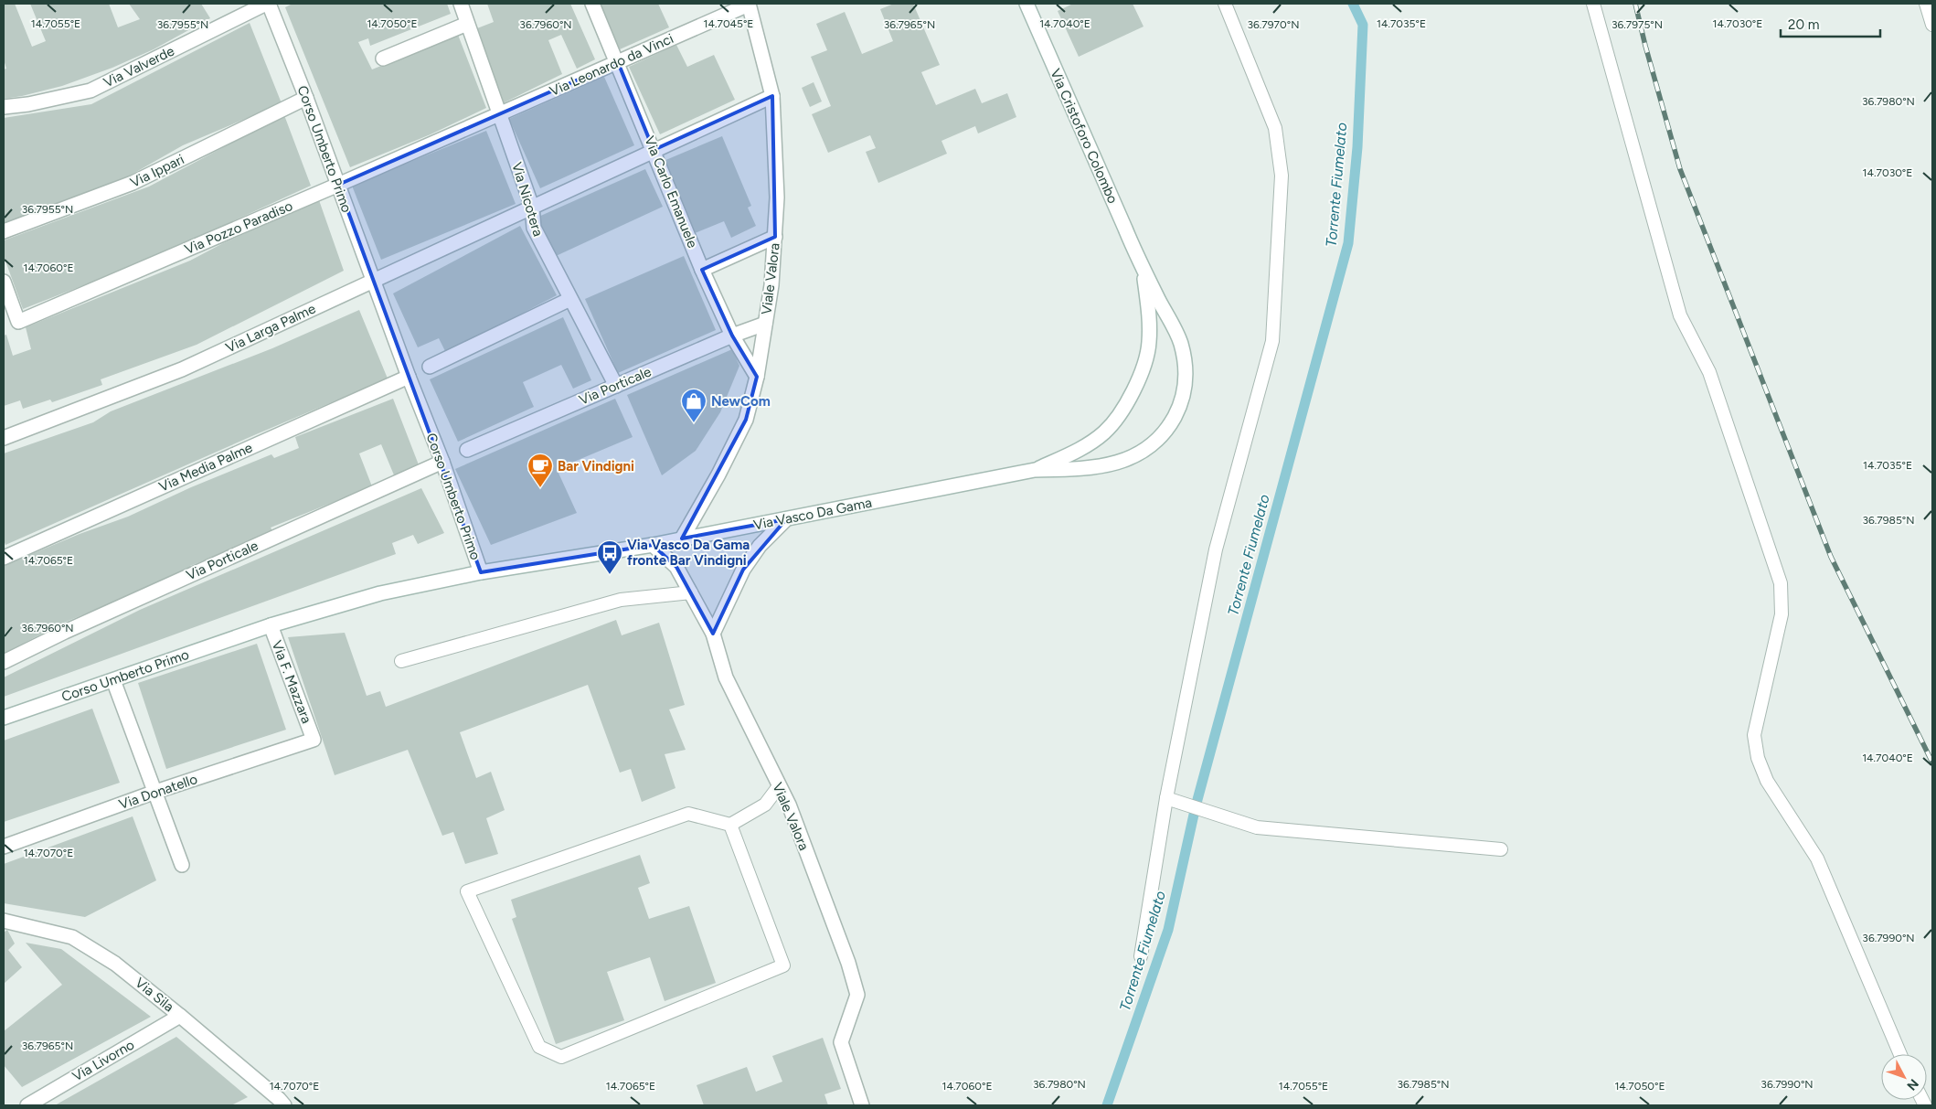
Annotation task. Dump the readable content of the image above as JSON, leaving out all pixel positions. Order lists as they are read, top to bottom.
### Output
{
  "streets": {
    "street": [
      "Via Leonardo da Vinci",
      "Via Valverde",
      "Via Cristoforo Colombo",
      "Corso Umberto Primo",
      "Via Ippari",
      "Via Carlo Emanuele",
      "Via Nicotera",
      "Via Pozzo Paradiso",
      "Viale Valora",
      "Via Larga Palme",
      "Via Porticale",
      "Via Media Palme",
      "Via Vasco Da Gama",
      "Via F. Mazzara",
      "Via Donatello",
      "Via Sila",
      "Via Livorno"
    ]
  },
  "crossings": [
    ["Via Leonardo da Vinci", "Via Carlo Emanuele"],
    ["Via Leonardo da Vinci", "Via Nicotera"],
    ["Via Leonardo da Vinci", "Via Pozzo Paradiso"],
    ["Via Leonardo da Vinci", "Viale Valora"],
    ["Via Valverde", "Corso Umberto Primo"],
    ["Corso Umberto Primo", "Via Ippari"],
    ["Corso Umberto Primo", "Via Pozzo Paradiso"],
    ["Corso Umberto Primo", "Via Larga Palme"],
    ["Corso Umberto Primo", "Via Porticale"],
    ["Corso Umberto Primo", "Via Media Palme"],
    ["Corso Umberto Primo", "Via Vasco Da Gama"],
    ["Corso Umberto Primo", "Via F. Mazzara"],
    ["Via Carlo Emanuele", "Viale Valora"],
    ["Via Carlo Emanuele", "Via Larga Palme"],
    ["Via Carlo Emanuele", "Via Porticale"],
    ["Via Nicotera", "Via Pozzo Paradiso"],
    ["Via Nicotera", "Via Larga Palme"],
    ["Via Nicotera", "Via Porticale"],
    ["Viale Valora", "Via Larga Palme"],
    ["Viale Valora", "Via Porticale"],
    ["Viale Valora", "Via Vasco Da Gama"],
    ["Via F. Mazzara", "Via Donatello"],
    ["Via Sila", "Via Livorno"]
  ],
  "water": ["Torrente Fiumelato"],
  "places": {
    "shop": ["NewCom"],
    "cafe": ["Bar Vindigni"],
    "bus stop": ["Via Vasco Da Gama fronte Bar Vindigni"]
  },
  "scale_bar": "20 m",
  "north": "bottom right",
  "coordinates": [
    "14.7055°E",
    "14.7050°E",
    "14.7045°E",
    "14.7040°E",
    "14.7035°E",
    "14.7030°E",
    "36.7955°N",
    "36.7965°N",
    "36.7975°N",
    "36.7960°N",
    "36.7970°N",
    "36.7980°N",
    "14.7060°E",
    "36.7985°N",
    "14.7065°E",
    "14.7070°E",
    "36.7990°N"
  ]
}
